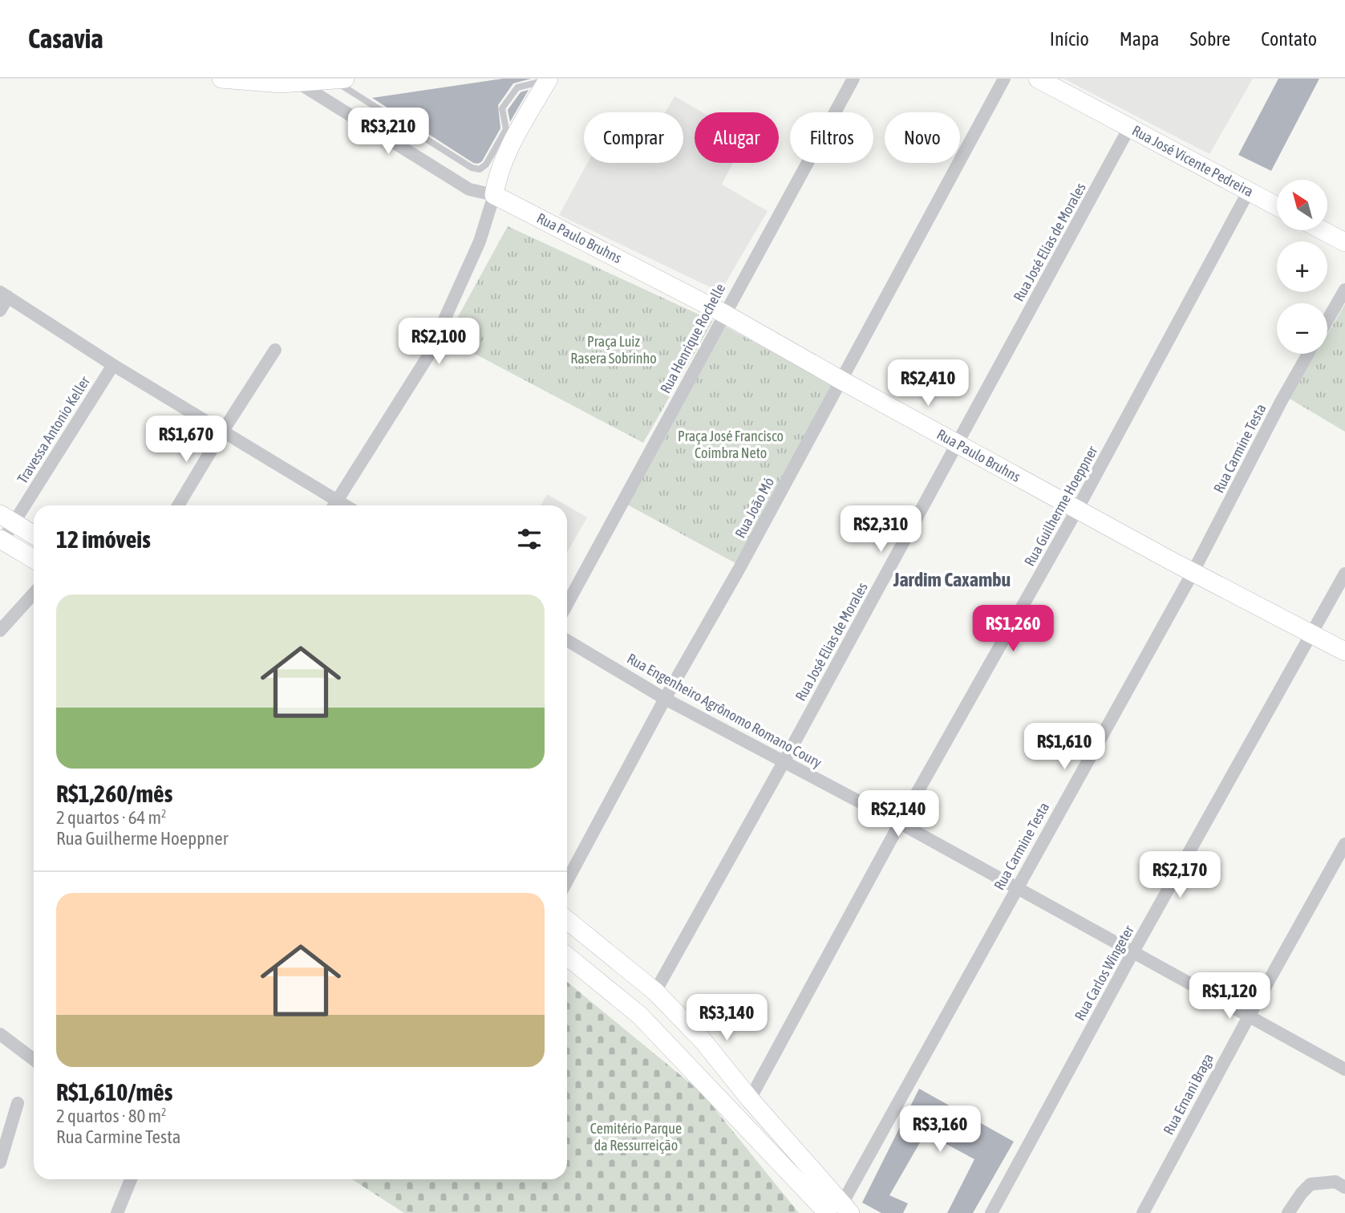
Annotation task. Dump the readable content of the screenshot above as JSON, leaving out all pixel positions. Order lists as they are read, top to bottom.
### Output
{
  "streets": {
    "street": [
      "Rua José Vicente Pedreira",
      "Rua Paulo Bruhns",
      "Rua José Elias de Morales",
      "Rua Henrique Rochelle",
      "Travessa Antonio Keller",
      "Rua Carmine Testa",
      "Rua Guilherme Hoeppner",
      "Rua João Mó",
      "Rua Engenheiro Agrônomo Romano Coury",
      "Rua Carlos Wingeter",
      "Rua Ernani Braga"
    ]
  },
  "crossings": [
    ["Rua José Vicente Pedreira", "Rua José Elias de Morales"],
    ["Rua José Vicente Pedreira", "Rua Guilherme Hoeppner"],
    ["Rua Paulo Bruhns", "Rua José Elias de Morales"],
    ["Rua Paulo Bruhns", "Rua Henrique Rochelle"],
    ["Rua Paulo Bruhns", "Rua Carmine Testa"],
    ["Rua Paulo Bruhns", "Rua Guilherme Hoeppner"],
    ["Rua Paulo Bruhns", "Rua João Mó"],
    ["Rua Paulo Bruhns", "Rua Carlos Wingeter"],
    ["Rua José Elias de Morales", "Rua Engenheiro Agrônomo Romano Coury"],
    ["Rua Carmine Testa", "Rua Engenheiro Agrônomo Romano Coury"],
    ["Rua Guilherme Hoeppner", "Rua Engenheiro Agrônomo Romano Coury"],
    ["Rua João Mó", "Rua Engenheiro Agrônomo Romano Coury"],
    ["Rua Engenheiro Agrônomo Romano Coury", "Rua Carlos Wingeter"],
    ["Rua Engenheiro Agrônomo Romano Coury", "Rua Ernani Braga"]
  ],
  "districts": ["Jardim Caxambu"],
  "parks": ["Praça Luiz Rasera Sobrinho", "Praça José Francisco Coimbra Neto", "Cemitério Parque da Ressurreição"],
  "north": "top left",
  "page": {
    "header": "Casavia",
    "nav": [
      "Início",
      "Mapa",
      "Sobre",
      "Contato"
    ],
    "price": [
      "R$3,210",
      "R$2,100",
      "R$2,410",
      "R$1,670",
      "R$2,310",
      "R$1,260",
      "R$1,610",
      "R$2,140",
      "R$2,170",
      "R$1,120",
      "R$3,140",
      "R$3,160"
    ],
    "chip": [
      "Comprar",
      "Alugar",
      "Filtros",
      "Novo"
    ],
    "map_buttons": ["+", "−"],
    "heading": "12 imóveis",
    "list": [
      {
        "name": "R$1,260/mês",
        "note": "2 quartos · 64 m² · Rua Guilherme Hoeppner"
      },
      {
        "name": "R$1,610/mês",
        "note": "2 quartos · 80 m² · Rua Carmine Testa"
      }
    ]
  }
}
